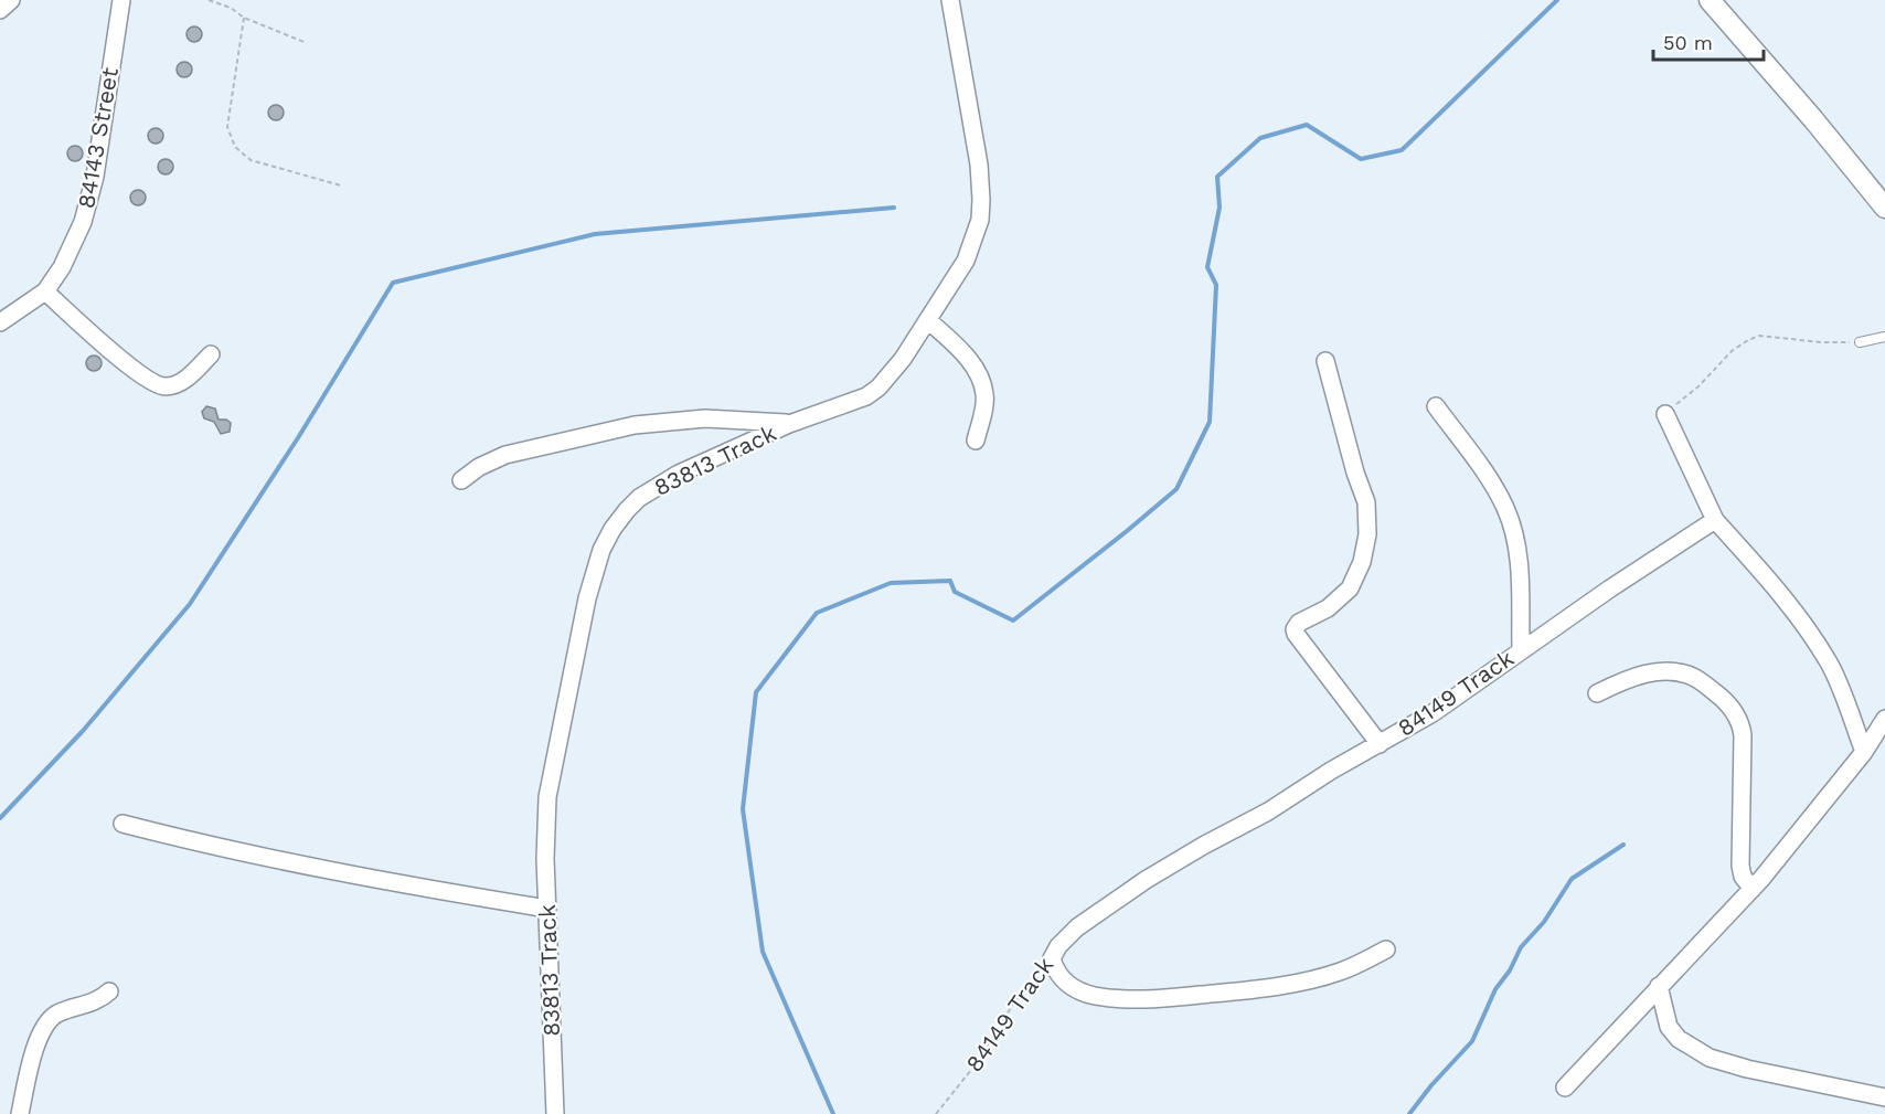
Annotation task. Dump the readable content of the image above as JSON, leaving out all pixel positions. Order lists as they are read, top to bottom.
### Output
{
  "streets": {
    "street": ["84143 Street", "83813 Track", "84149 Track"]
  },
  "scale_bar": "50 m"
}
